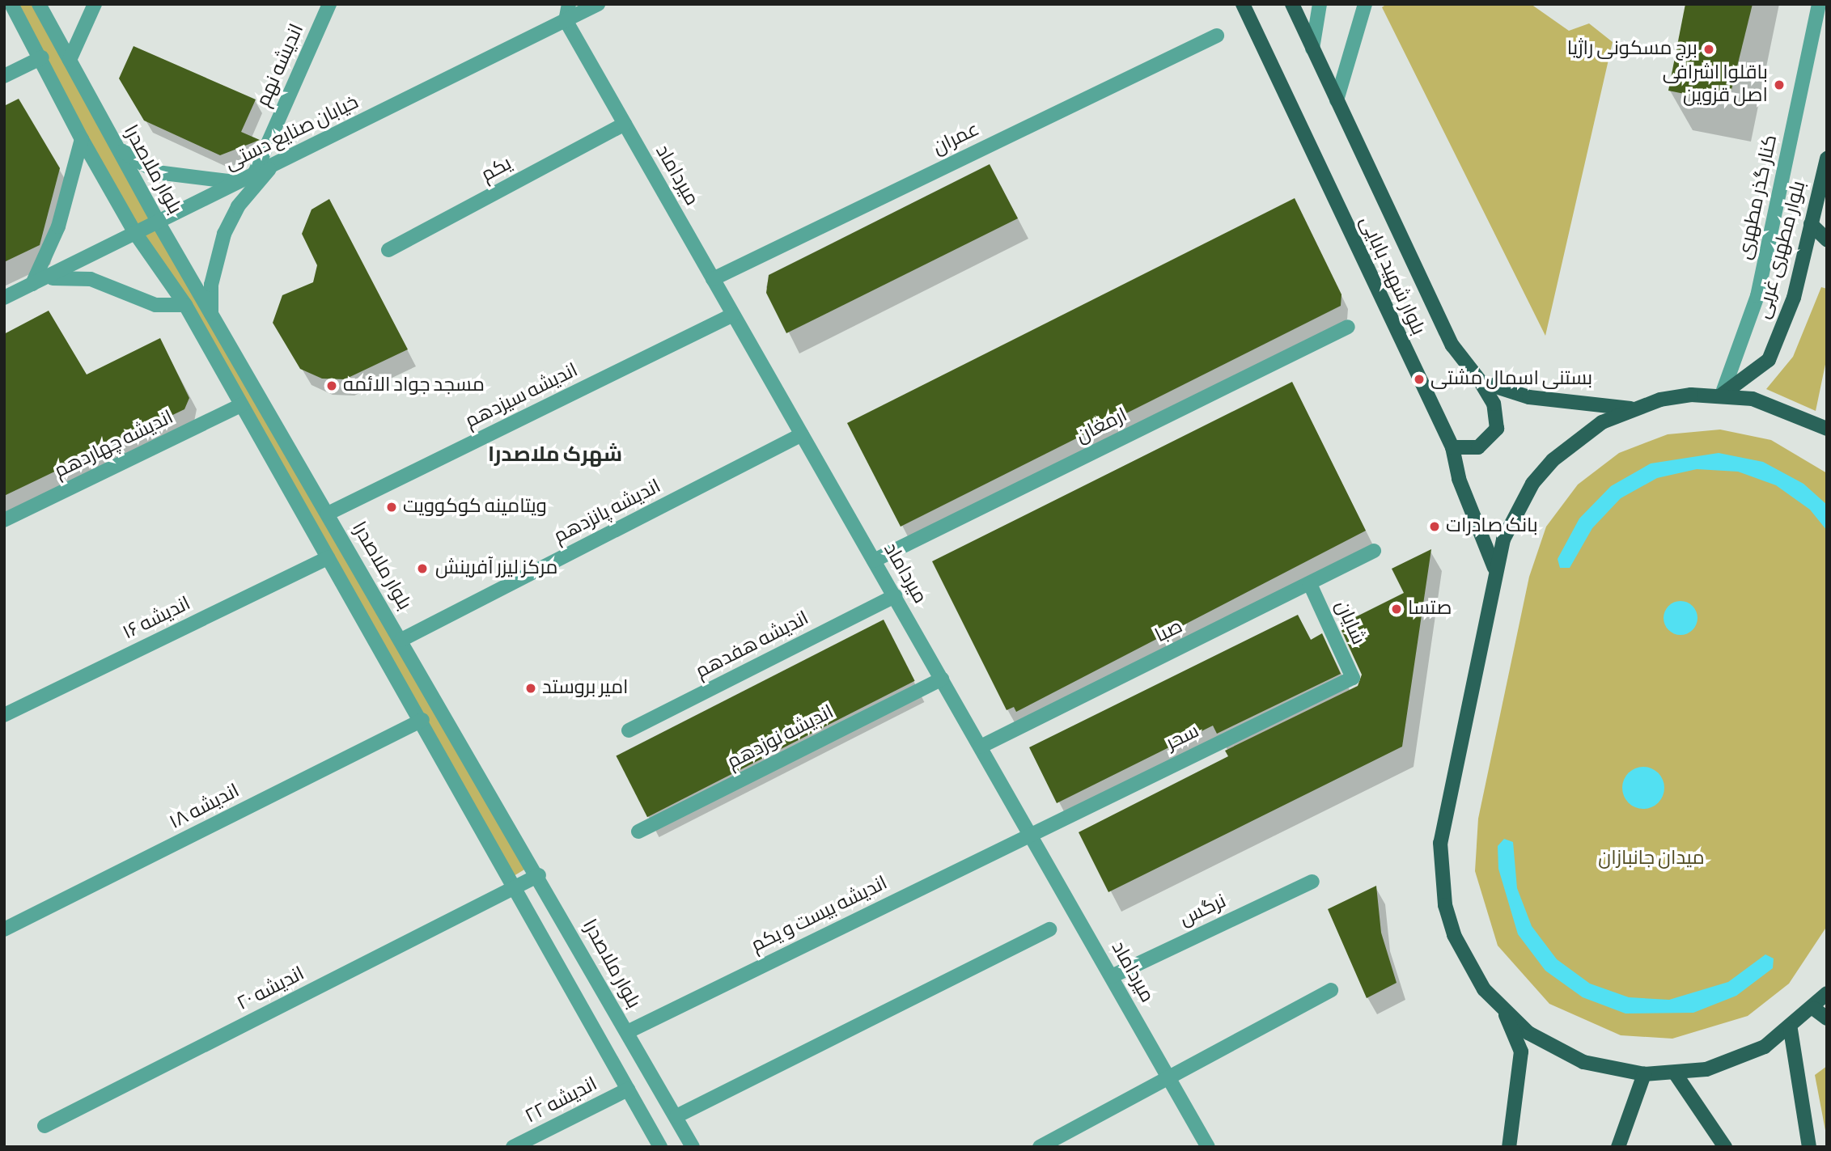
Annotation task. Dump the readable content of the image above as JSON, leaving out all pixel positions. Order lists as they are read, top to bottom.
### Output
{
  "streets": {
    "main road": ["بلوار مطهری غربی", "بلوار شهید بابایی"],
    "street": [
      "اندیشه نهم",
      "خیابان صنایع دستی",
      "عمران",
      "بلوار ملاصدرا",
      "یکم",
      "میرداماد",
      "کنار گذر مطهری",
      "اندیشه سیزدهم",
      "ارمغان",
      "اندیشه چهاردهم",
      "اندیشه پانزدهم",
      "اندیشه ۱۶",
      "شایان",
      "صبا",
      "اندیشه هفدهم",
      "اندیشه نوزدهم",
      "سحر",
      "اندیشه ۱۸",
      "نرگس",
      "اندیشه بیست و یکم",
      "اندیشه ۲۰",
      "اندیشه ۲۲"
    ]
  },
  "crossings": [
    ["اندیشه نهم", "خیابان صنایع دستی"],
    ["خیابان صنایع دستی", "بلوار ملاصدرا"],
    ["خیابان صنایع دستی", "میرداماد"],
    ["عمران", "میرداماد"],
    ["بلوار ملاصدرا", "اندیشه سیزدهم"],
    ["بلوار ملاصدرا", "اندیشه پانزدهم"],
    ["بلوار ملاصدرا", "اندیشه بیست و یکم"],
    ["بلوار ملاصدرا", "اندیشه ۲۰"],
    ["یکم", "میرداماد"],
    ["میرداماد", "اندیشه سیزدهم"],
    ["میرداماد", "ارمغان"],
    ["میرداماد", "اندیشه پانزدهم"],
    ["میرداماد", "صبا"],
    ["میرداماد", "اندیشه هفدهم"],
    ["میرداماد", "اندیشه نوزدهم"],
    ["میرداماد", "سحر"],
    ["میرداماد", "نرگس"],
    ["میرداماد", "اندیشه بیست و یکم"],
    ["کنار گذر مطهری", "بلوار مطهری غربی"],
    ["شایان", "صبا"],
    ["شایان", "سحر"],
    ["سحر", "اندیشه بیست و یکم"]
  ],
  "districts": ["شهرک ملاصدرا"],
  "parks": ["میدان جانبازان"],
  "places": [
    "برج مسکونی راژیا",
    "باقلوا اشرافی اصل قزوین",
    "بستنی اسمال مشتی",
    "مسجد جواد الائمه",
    "ویتامینه کوکوویت",
    "بانک صادرات",
    "مرکز لیزر آفرینش",
    "صتسا",
    "امیر بروستد"
  ]
}
